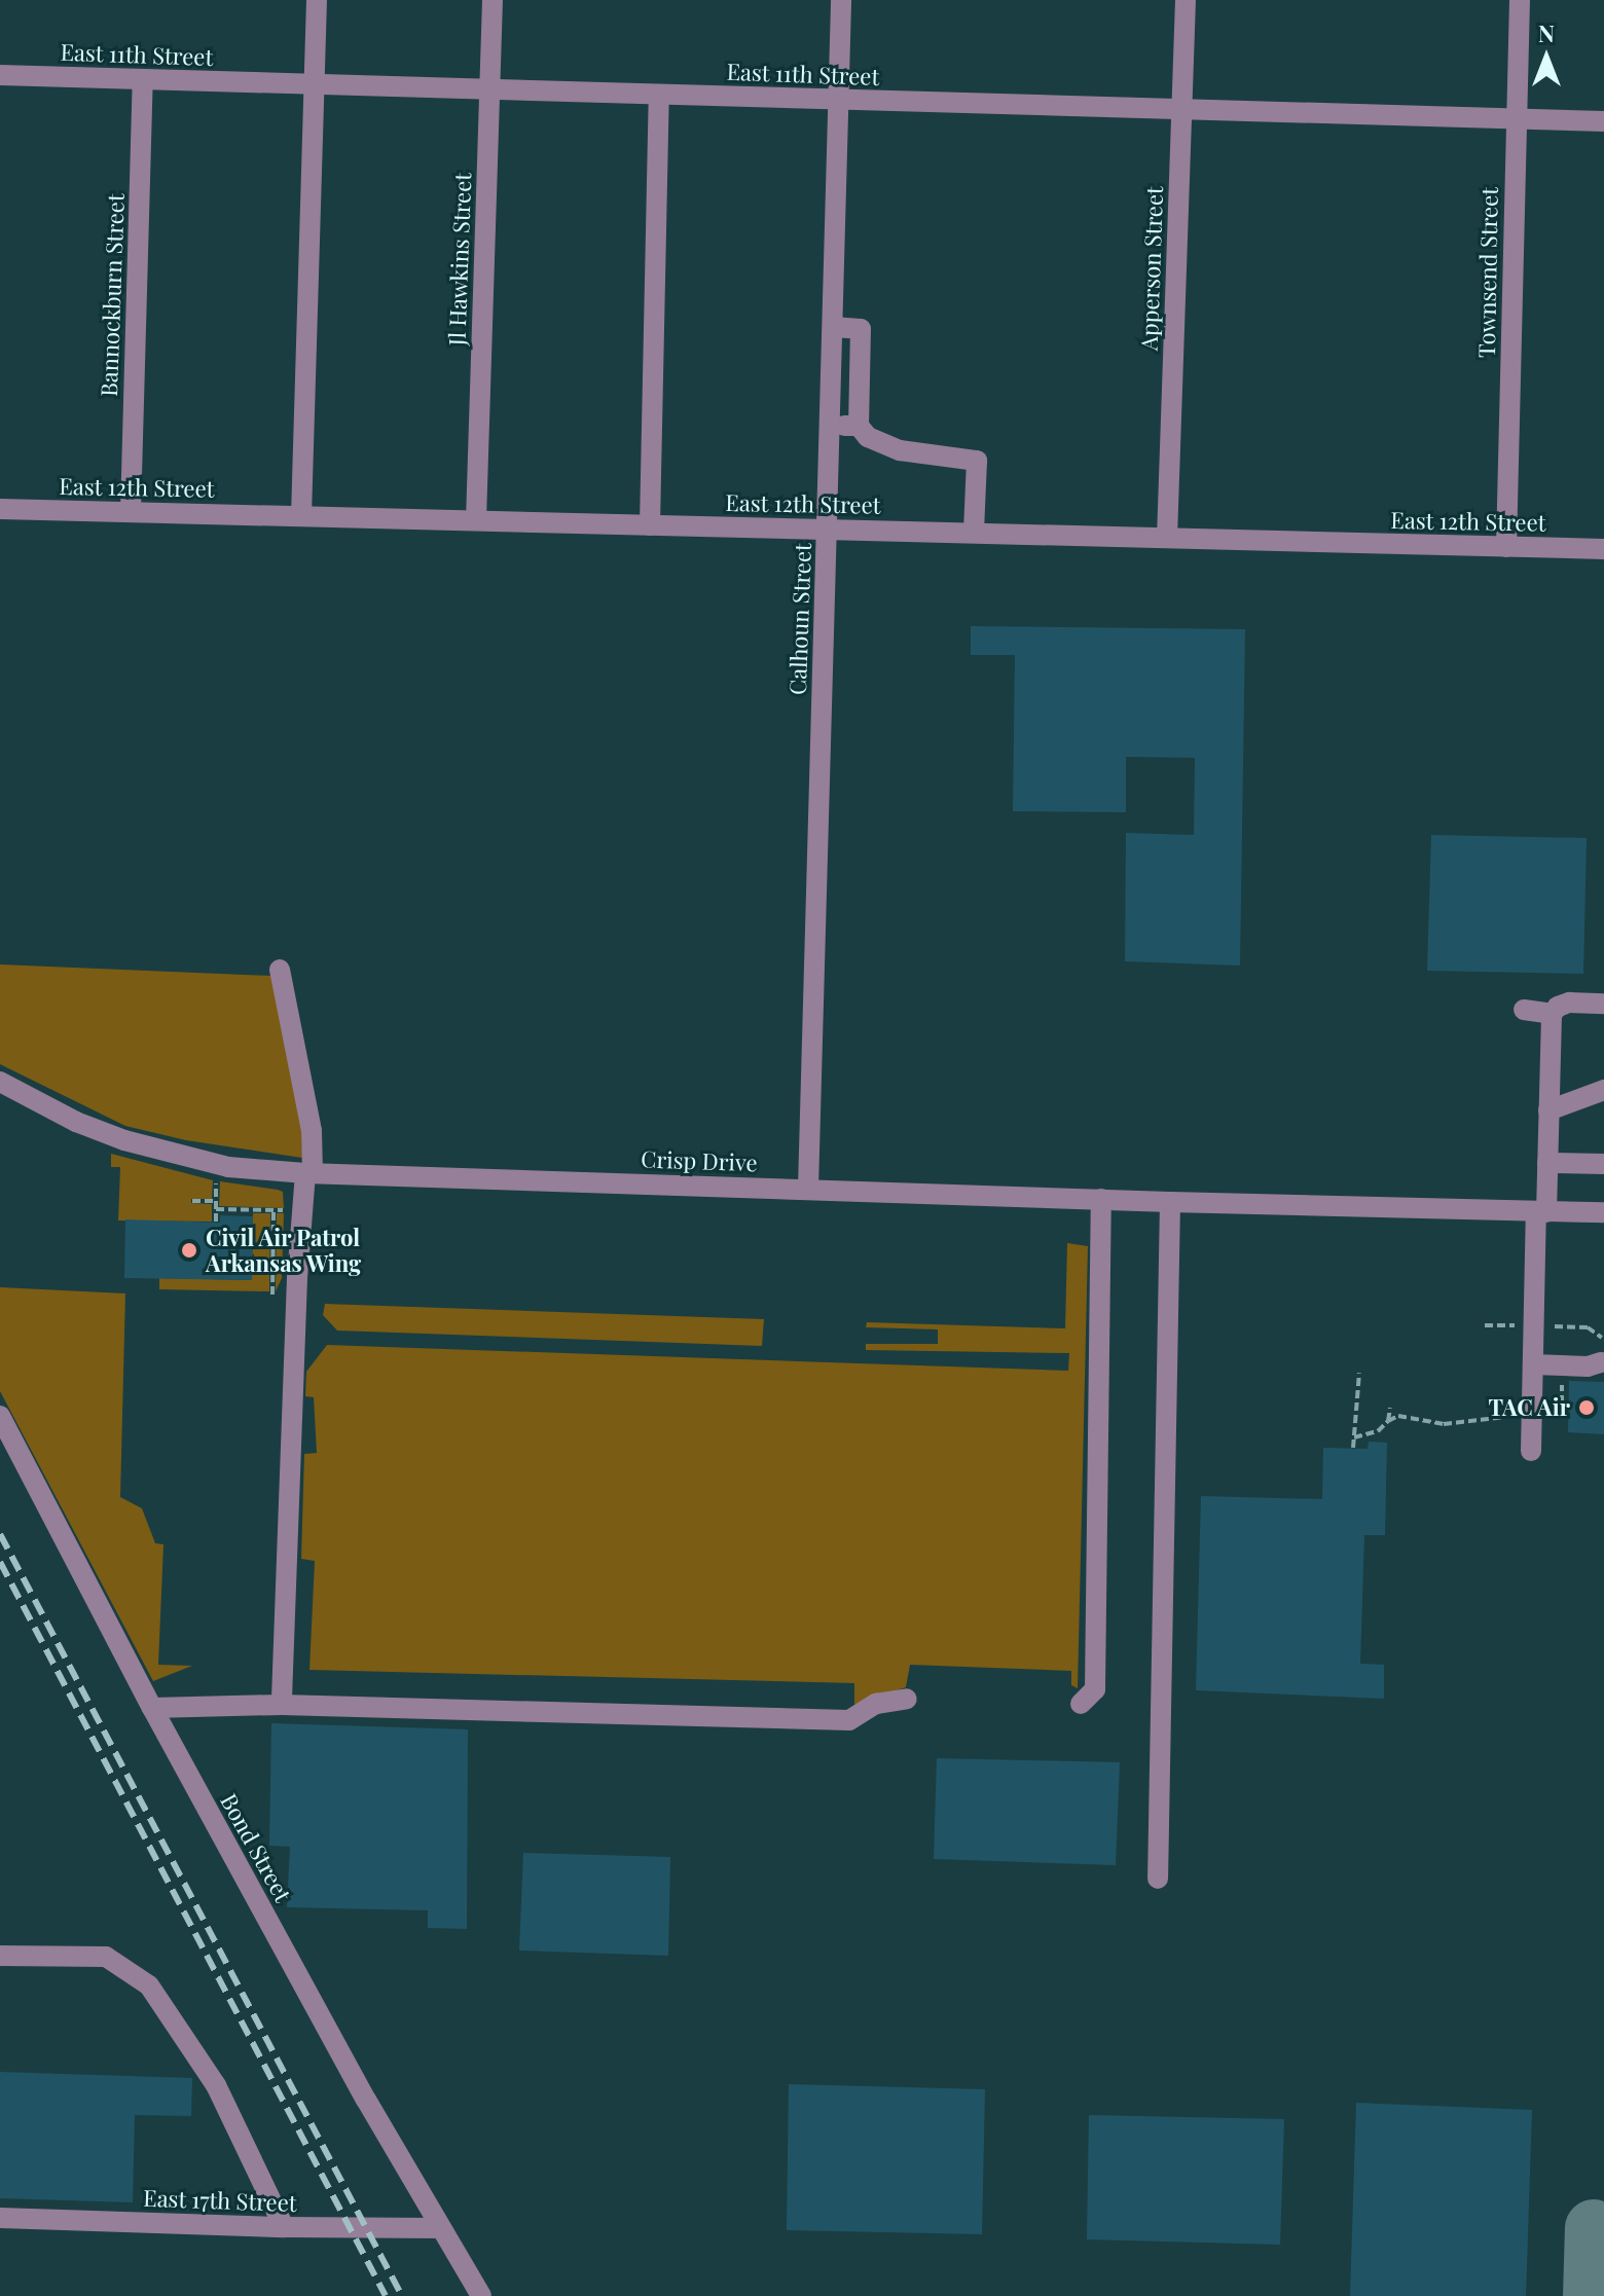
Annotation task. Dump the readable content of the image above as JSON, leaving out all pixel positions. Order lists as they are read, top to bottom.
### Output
{
  "streets": {
    "street": [
      "East 11th Street",
      "Jl Hawkins Street",
      "Apperson Street",
      "Townsend Street",
      "Bannockburn Street",
      "East 12th Street",
      "Calhoun Street",
      "Crisp Drive",
      "Bond Street",
      "East 17th Street"
    ]
  },
  "crossings": [
    ["East 11th Street", "Jl Hawkins Street"],
    ["East 11th Street", "Apperson Street"],
    ["East 11th Street", "Townsend Street"],
    ["East 11th Street", "Bannockburn Street"],
    ["East 11th Street", "Calhoun Street"],
    ["Jl Hawkins Street", "East 12th Street"],
    ["Apperson Street", "East 12th Street"],
    ["Townsend Street", "East 12th Street"],
    ["Bannockburn Street", "East 12th Street"],
    ["East 12th Street", "Calhoun Street"],
    ["Calhoun Street", "Crisp Drive"],
    ["Bond Street", "East 17th Street"]
  ],
  "places": ["Civil Air Patrol Arkansas Wing", "TAC Air"],
  "north": "top"
}
